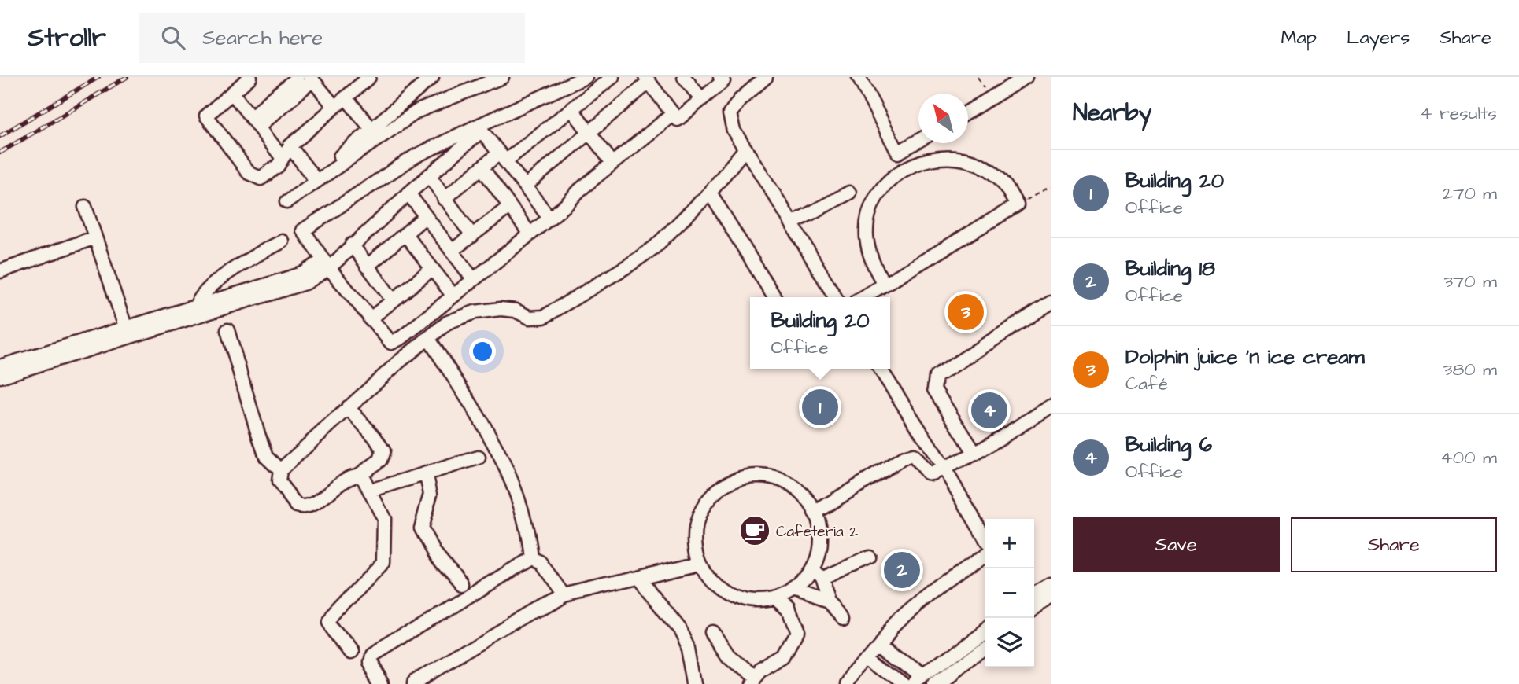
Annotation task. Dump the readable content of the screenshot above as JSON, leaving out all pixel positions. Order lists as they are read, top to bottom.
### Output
{
  "places": {
    "cafe": ["Cafeteria 2"]
  },
  "north": "top left",
  "page": {
    "header": "Strollr",
    "search": "Search here",
    "nav": ["Map", "Layers", "Share"],
    "heading": ["Nearby", "4 results"],
    "list": [
      {
        "mark": "1",
        "name": "Building 20",
        "note": "Office",
        "value": "270 m"
      },
      {
        "mark": "2",
        "name": "Building 18",
        "note": "Office",
        "value": "370 m"
      },
      {
        "mark": "3",
        "name": "Dolphin juice 'n ice cream",
        "note": "Café",
        "value": "380 m"
      },
      {
        "mark": "4",
        "name": "Building 6",
        "note": "Office",
        "value": "400 m"
      }
    ],
    "pins": [
      "3",
      "1",
      "4",
      "2"
    ],
    "popup": ["Building 20", "Office"],
    "buttons": ["Save", "Share"],
    "map_buttons": ["+", "−"]
  }
}
